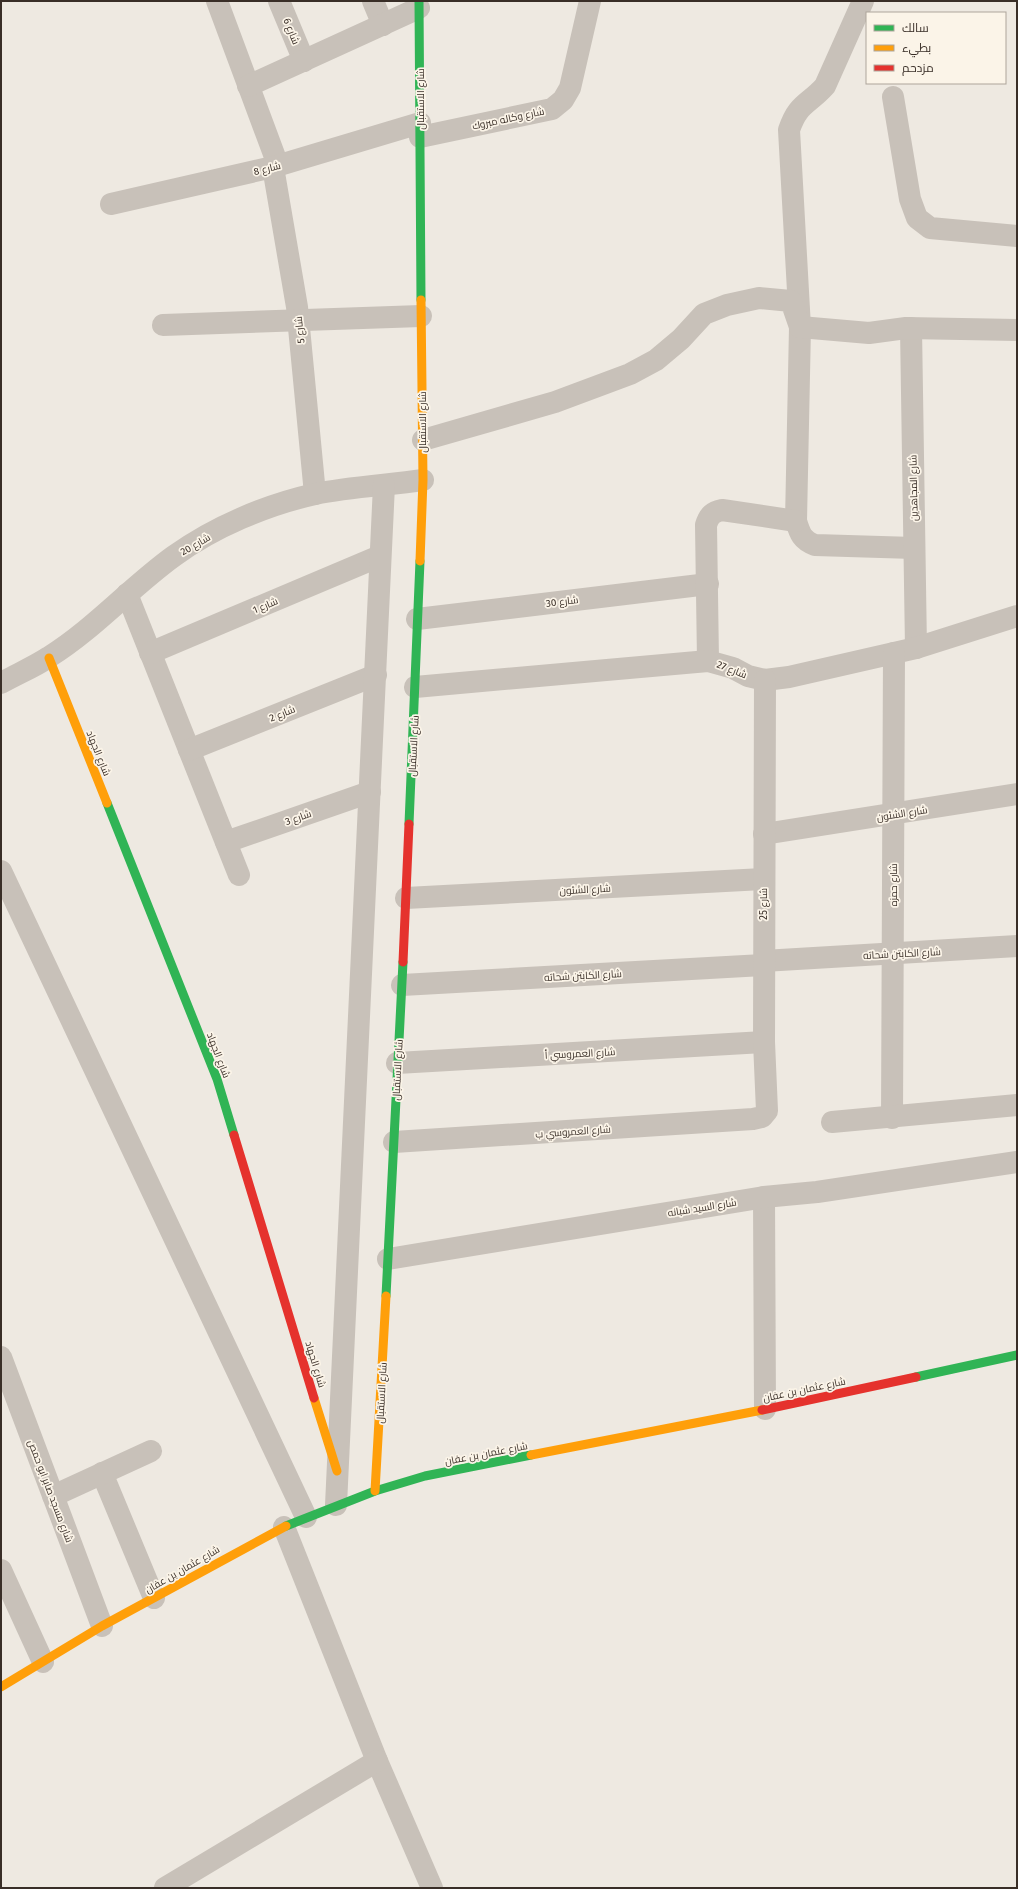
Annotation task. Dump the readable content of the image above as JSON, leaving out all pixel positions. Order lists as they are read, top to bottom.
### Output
{
  "streets": {
    "street": [
      "شارع 6",
      "شارع الاستقبال",
      "شارع وكاله مبروك",
      "شارع 8",
      "شارع 5",
      "شارع المجاهدين",
      "شارع 20",
      "شارع 30",
      "شارع 1",
      "شارع 27",
      "شارع 2",
      "شارع الجهاد",
      "شارع الشئون",
      "شارع 3",
      "شارع حمزه",
      "شارع 25",
      "شارع الكابتن شحاته",
      "شارع العمروسي أ",
      "شارع العمروسي ب",
      "شارع السيد شبانه",
      "شارع عثمان بن عفان",
      "شارع مسجد صابر ابو حمص"
    ]
  },
  "crossings": [
    ["شارع الاستقبال", "شارع وكاله مبروك"],
    ["شارع الاستقبال", "شارع 8"],
    ["شارع الاستقبال", "شارع 20"],
    ["شارع الاستقبال", "شارع 30"],
    ["شارع الاستقبال", "شارع 27"],
    ["شارع الاستقبال", "شارع الشئون"],
    ["شارع الاستقبال", "شارع الكابتن شحاته"],
    ["شارع الاستقبال", "شارع العمروسي أ"],
    ["شارع الاستقبال", "شارع العمروسي ب"],
    ["شارع الاستقبال", "شارع السيد شبانه"],
    ["شارع الاستقبال", "شارع عثمان بن عفان"],
    ["شارع وكاله مبروك", "شارع 8"],
    ["شارع 8", "شارع 5"],
    ["شارع 5", "شارع 20"],
    ["شارع المجاهدين", "شارع 27"],
    ["شارع 20", "شارع الجهاد"],
    ["شارع 27", "شارع حمزه"],
    ["شارع 27", "شارع 25"],
    ["شارع الشئون", "شارع حمزه"],
    ["شارع الشئون", "شارع 25"],
    ["شارع حمزه", "شارع الكابتن شحاته"],
    ["شارع 25", "شارع الكابتن شحاته"],
    ["شارع 25", "شارع العمروسي أ"],
    ["شارع 25", "شارع العمروسي ب"],
    ["شارع عثمان بن عفان", "شارع مسجد صابر ابو حمص"]
  ],
  "legend": ["سالك", "بطيء", "مزدحم"]
}
